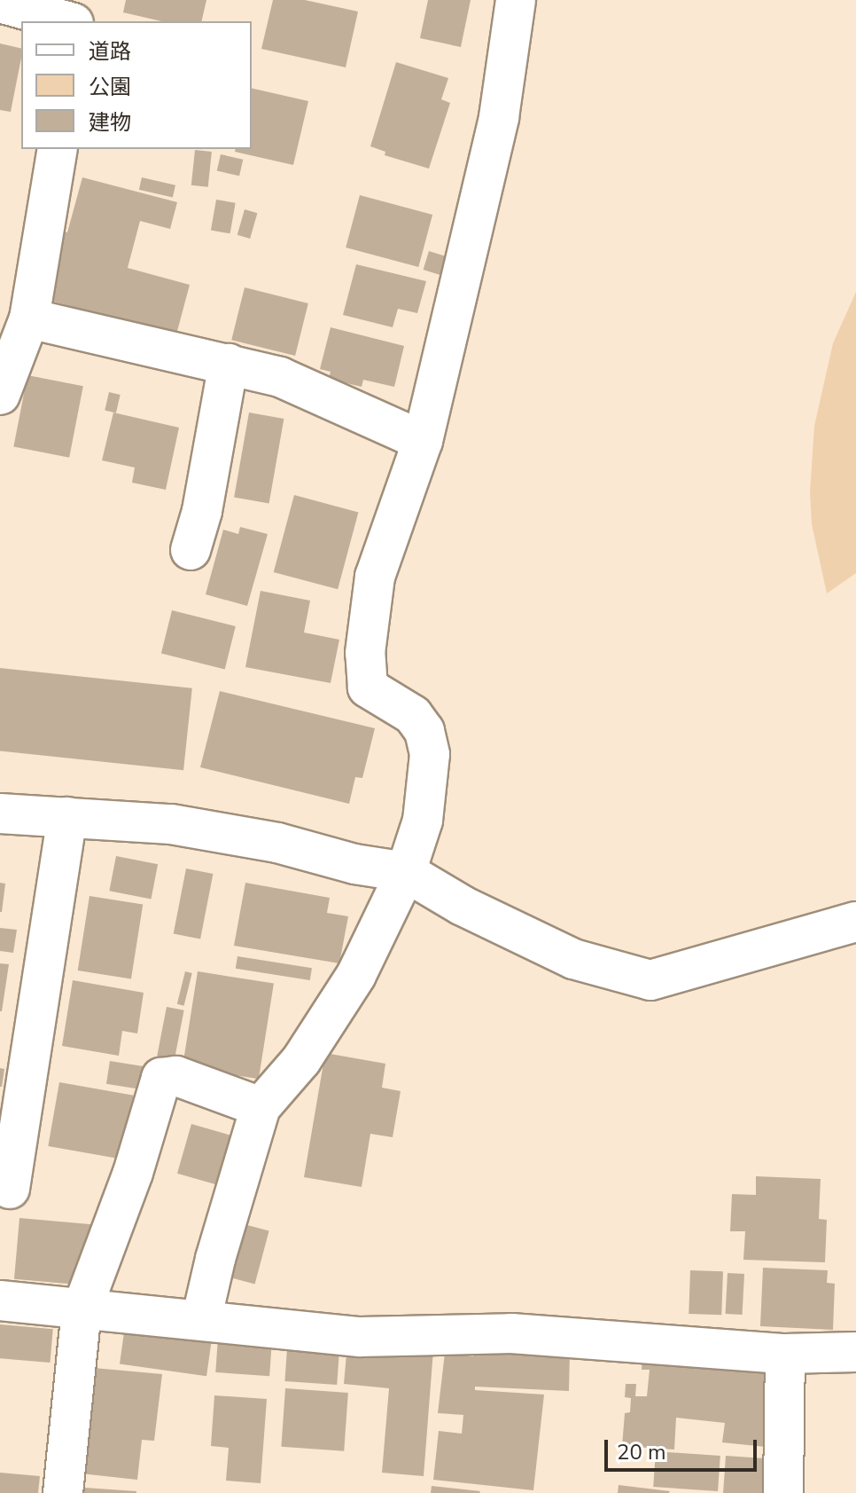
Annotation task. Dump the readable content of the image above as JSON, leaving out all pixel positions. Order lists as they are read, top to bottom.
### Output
{
  "legend": ["道路", "公園", "建物"],
  "scale_bar": "20 m"
}
